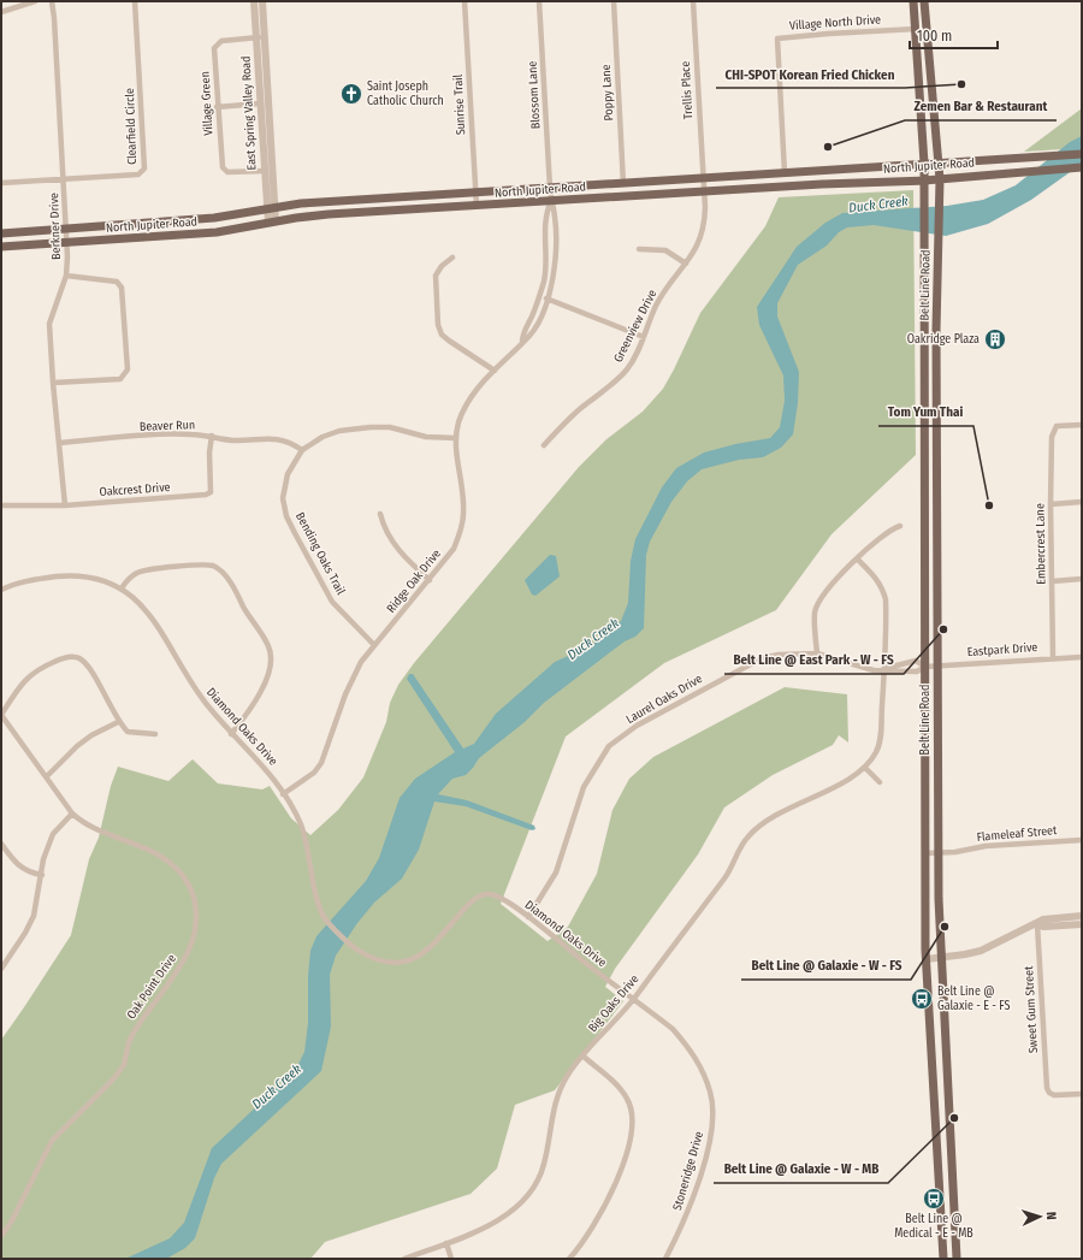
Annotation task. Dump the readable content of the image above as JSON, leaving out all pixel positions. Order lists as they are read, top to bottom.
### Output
{
  "streets": {
    "main road": ["North Jupiter Road", "Belt Line Road"],
    "street": [
      "Village North Drive",
      "Trellis Place",
      "Poppy Lane",
      "Blossom Lane",
      "Village Green",
      "Sunrise Trail",
      "East Spring Valley Road",
      "Clearfield Circle",
      "Berkner Drive",
      "Greenview Drive",
      "Beaver Run",
      "Oakcrest Drive",
      "Embercrest Lane",
      "Bending Oaks Trail",
      "Ridge Oak Drive",
      "Eastpark Drive",
      "Laurel Oaks Drive",
      "Diamond Oaks Drive",
      "Flameleaf Street",
      "Oak Point Drive",
      "Big Oaks Drive",
      "Sweet Gum Street",
      "Stoneridge Drive"
    ]
  },
  "crossings": [
    ["Village North Drive", "North Jupiter Road"],
    ["Village North Drive", "Belt Line Road"],
    ["Trellis Place", "North Jupiter Road"],
    ["Trellis Place", "Greenview Drive"],
    ["Poppy Lane", "North Jupiter Road"],
    ["Blossom Lane", "North Jupiter Road"],
    ["Blossom Lane", "Ridge Oak Drive"],
    ["Village Green", "East Spring Valley Road"],
    ["Sunrise Trail", "North Jupiter Road"],
    ["East Spring Valley Road", "North Jupiter Road"],
    ["Clearfield Circle", "Berkner Drive"],
    ["North Jupiter Road", "Berkner Drive"],
    ["North Jupiter Road", "Belt Line Road"],
    ["North Jupiter Road", "Greenview Drive"],
    ["North Jupiter Road", "Ridge Oak Drive"],
    ["Berkner Drive", "Beaver Run"],
    ["Berkner Drive", "Oakcrest Drive"],
    ["Belt Line Road", "Eastpark Drive"],
    ["Belt Line Road", "Laurel Oaks Drive"],
    ["Belt Line Road", "Flameleaf Street"],
    ["Beaver Run", "Oakcrest Drive"],
    ["Beaver Run", "Bending Oaks Trail"],
    ["Embercrest Lane", "Eastpark Drive"],
    ["Bending Oaks Trail", "Ridge Oak Drive"],
    ["Ridge Oak Drive", "Diamond Oaks Drive"],
    ["Eastpark Drive", "Laurel Oaks Drive"],
    ["Laurel Oaks Drive", "Diamond Oaks Drive"],
    ["Laurel Oaks Drive", "Big Oaks Drive"],
    ["Diamond Oaks Drive", "Big Oaks Drive"],
    ["Diamond Oaks Drive", "Stoneridge Drive"],
    ["Big Oaks Drive", "Stoneridge Drive"]
  ],
  "water": ["Duck Creek"],
  "places": {
    "other": [
      "CHI-SPOT Korean Fried Chicken",
      "Zemen Bar & Restaurant",
      "Tom Yum Thai",
      "Belt Line @ East Park - W - FS",
      "Belt Line @ Galaxie - W - FS",
      "Belt Line @ Galaxie - W - MB"
    ],
    "church": ["Saint Joseph Catholic Church"],
    "building": ["Oakridge Plaza"],
    "bus stop": ["Belt Line @ Galaxie - E - FS", "Belt Line @ Medical - E - MB"]
  },
  "scale_bar": "100 m",
  "north": "right"
}
